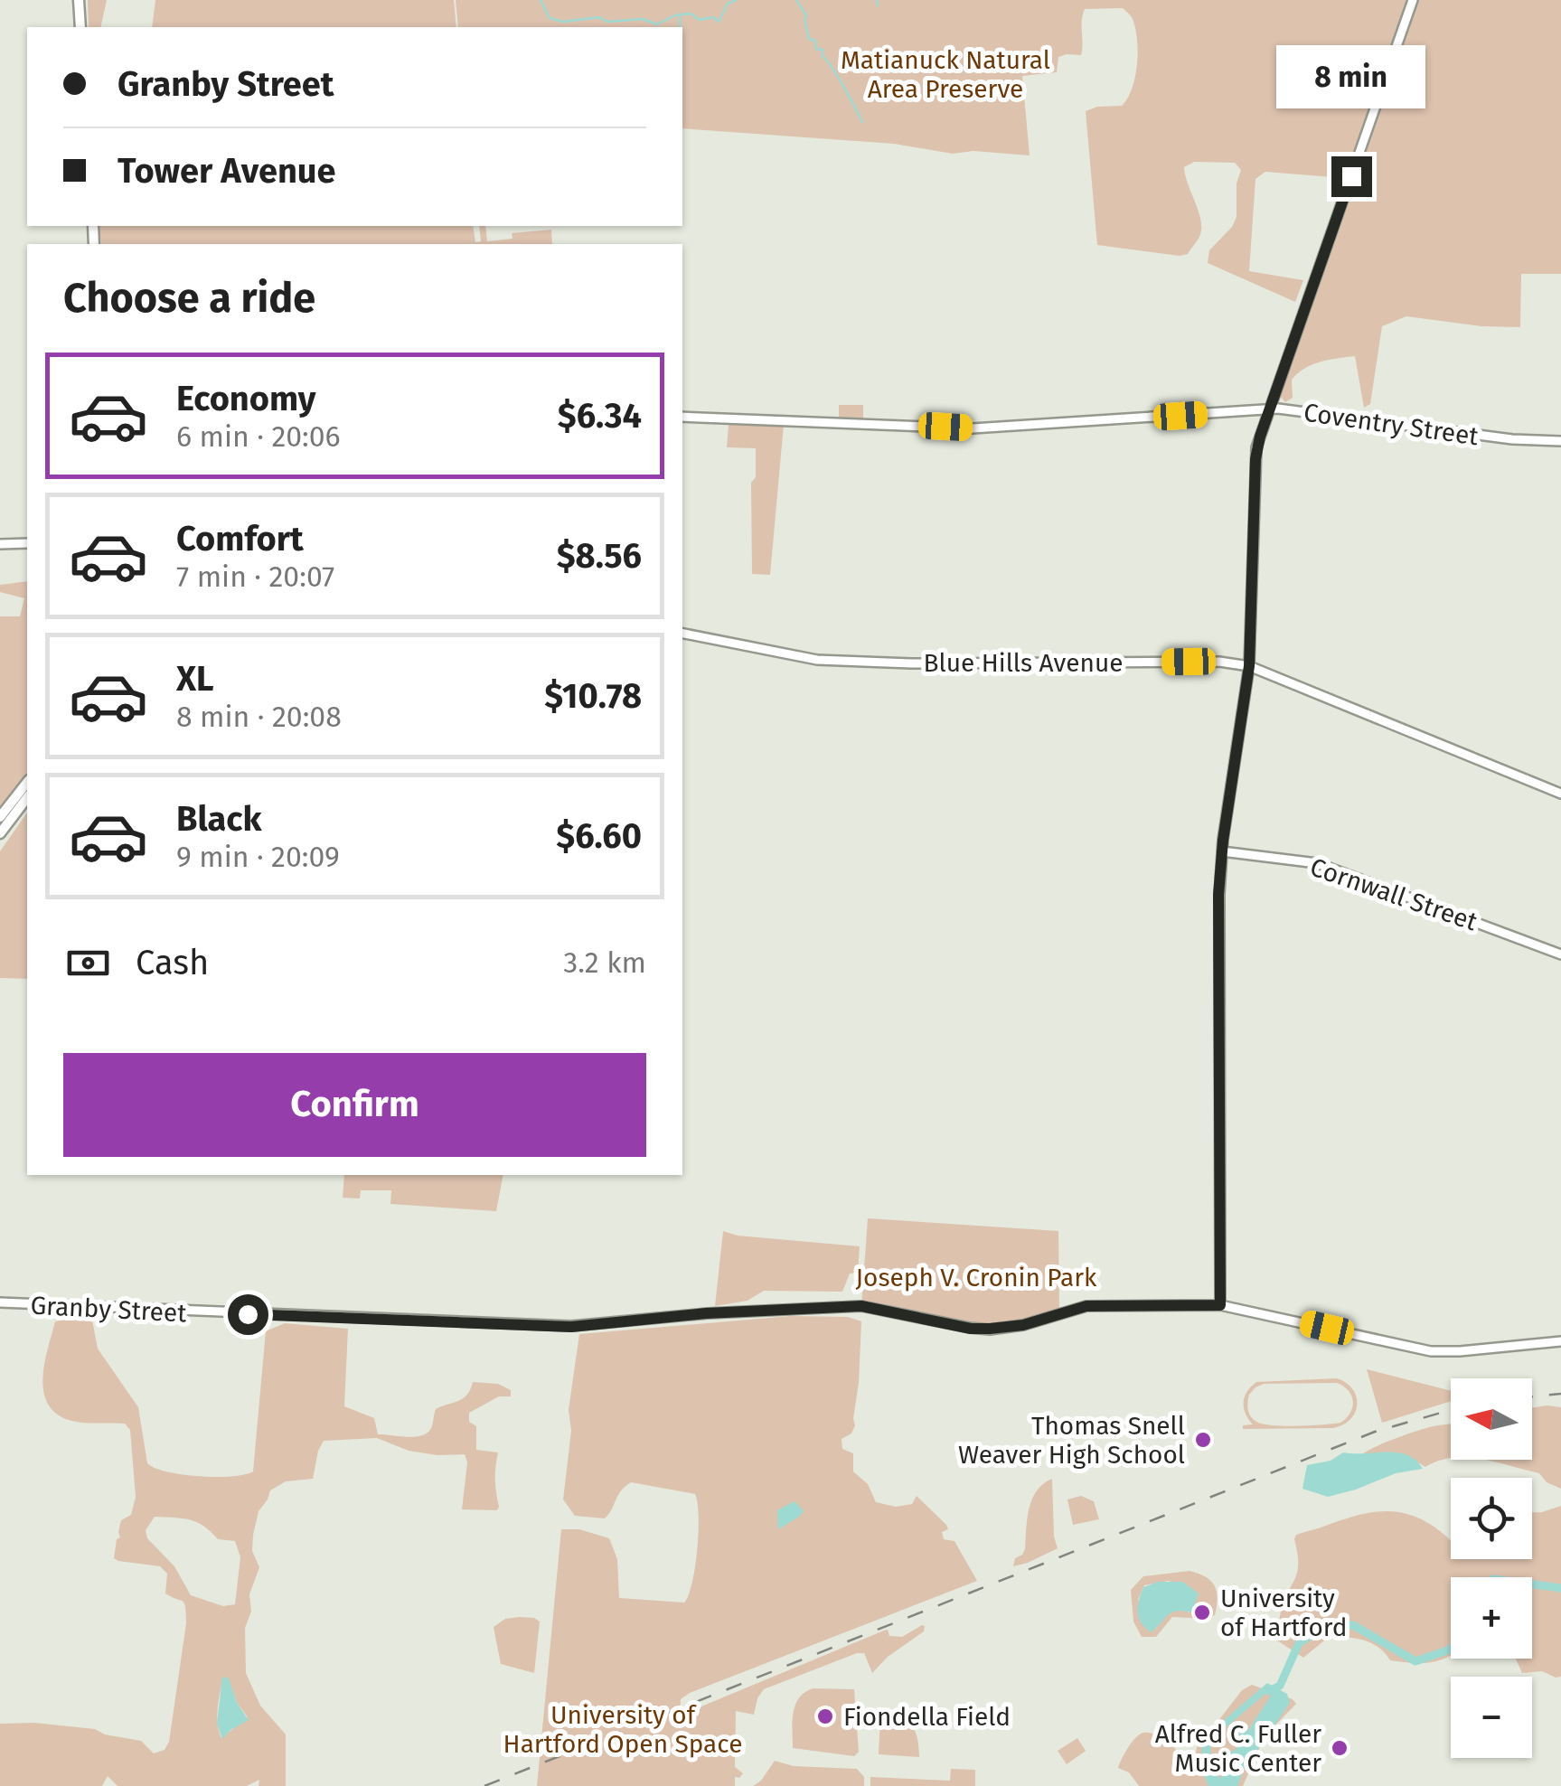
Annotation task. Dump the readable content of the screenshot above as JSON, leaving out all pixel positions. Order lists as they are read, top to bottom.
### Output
{
  "streets": {
    "main road": [
      "Coventry Street",
      "Blue Hills Avenue",
      "Cornwall Street",
      "Granby Street"
    ]
  },
  "parks": ["Matianuck Natural Area Preserve", "Joseph V. Cronin Park", "University of Hartford Open Space"],
  "places": [
    "Thomas Snell Weaver High School",
    "University of Hartford",
    "Fiondella Field",
    "Alfred C. Fuller Music Center"
  ],
  "north": "left",
  "page": {
    "banner": ["Granby Street", "Tower Avenue"],
    "bubble": "8 min",
    "heading": "Choose a ride",
    "list": [
      {
        "name": "Economy",
        "note": "6 min · 20:06",
        "value": "$6.34"
      },
      {
        "name": "Comfort",
        "note": "7 min · 20:07",
        "value": "$8.56"
      },
      {
        "name": "XL",
        "note": "8 min · 20:08",
        "value": "$10.78"
      },
      {
        "name": "Black",
        "note": "9 min · 20:09",
        "value": "$6.60"
      }
    ],
    "pay": ["Cash", "3.2 km"],
    "buttons": "Confirm",
    "map_buttons": ["+", "−"]
  }
}
